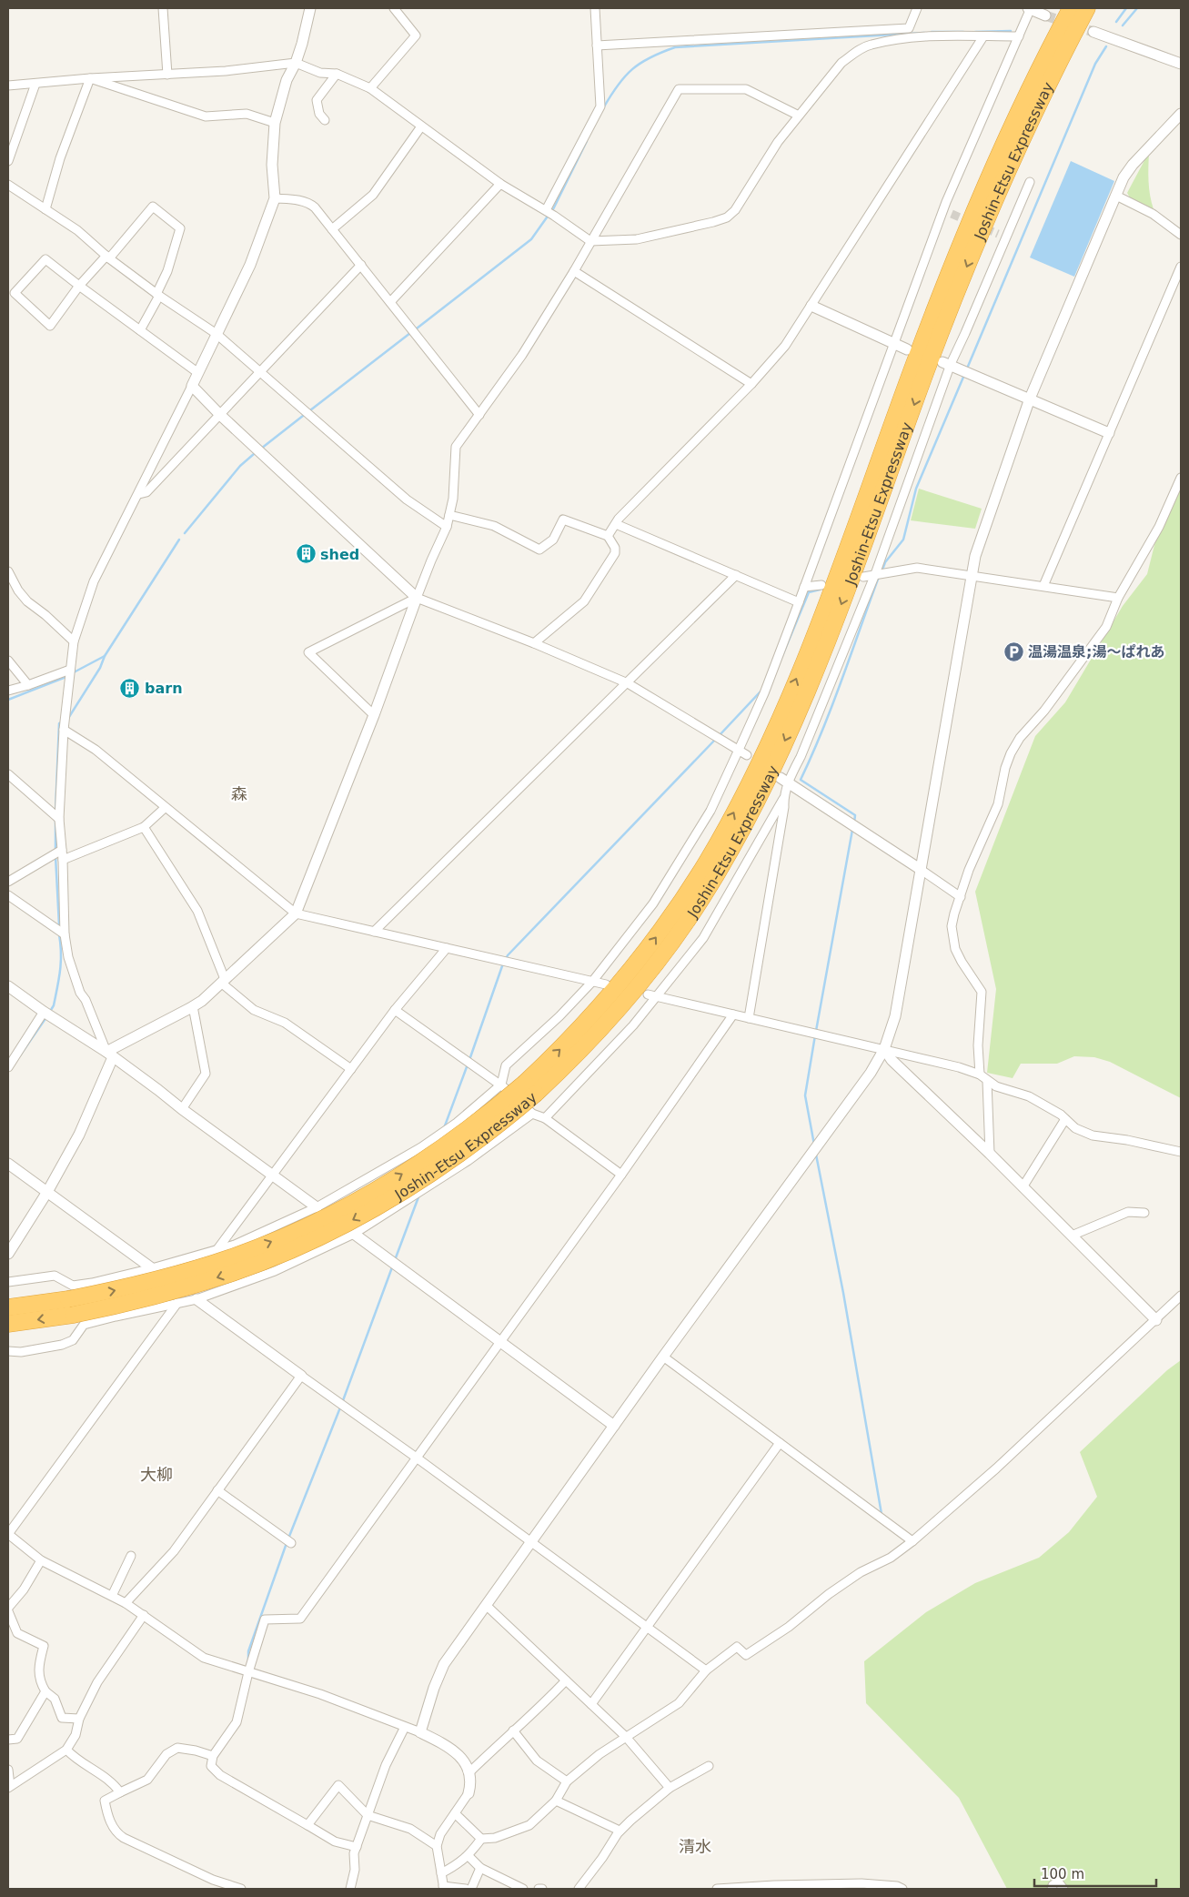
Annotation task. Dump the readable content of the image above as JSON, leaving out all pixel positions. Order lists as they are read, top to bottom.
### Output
{
  "streets": {
    "highway": ["Joshin-Etsu Expressway"]
  },
  "districts": ["森", "大柳", "清水"],
  "places": {
    "building": ["shed", "barn"],
    "parking": ["温湯温泉;湯〜ぱれあ"]
  },
  "scale_bar": "100 m"
}
